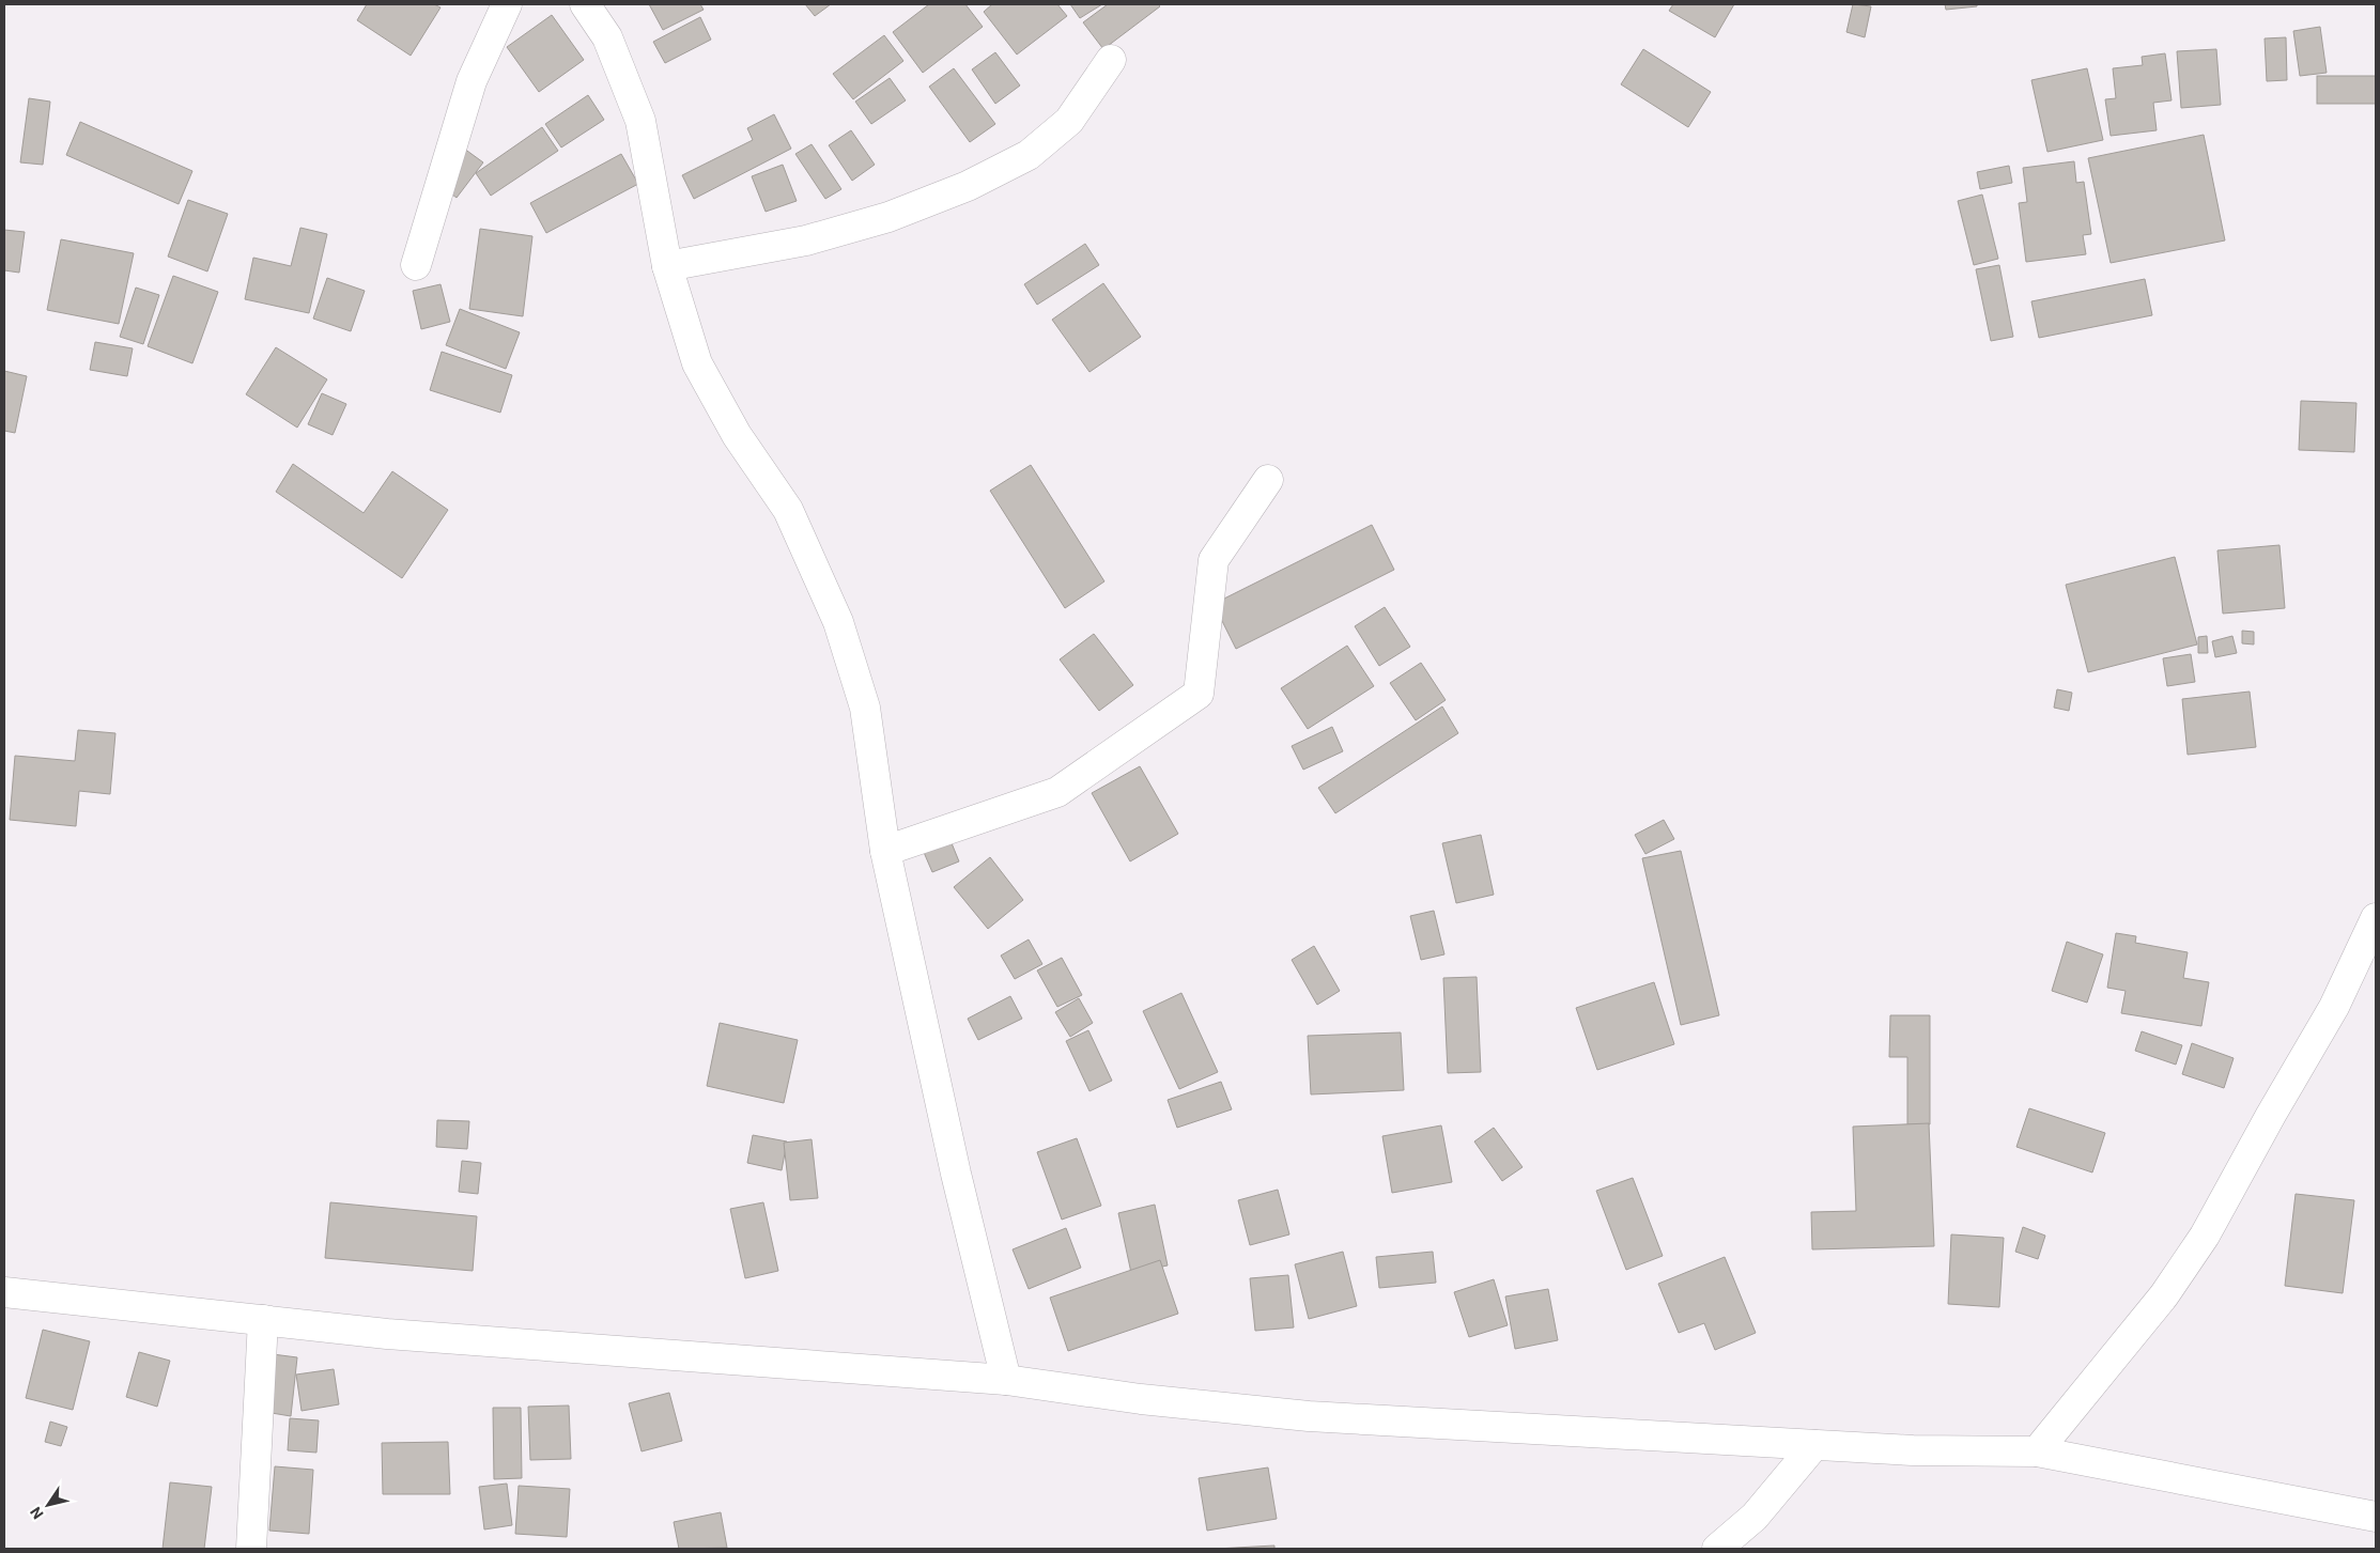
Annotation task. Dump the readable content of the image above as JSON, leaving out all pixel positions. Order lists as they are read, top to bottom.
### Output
{
  "north": "bottom left"
}
